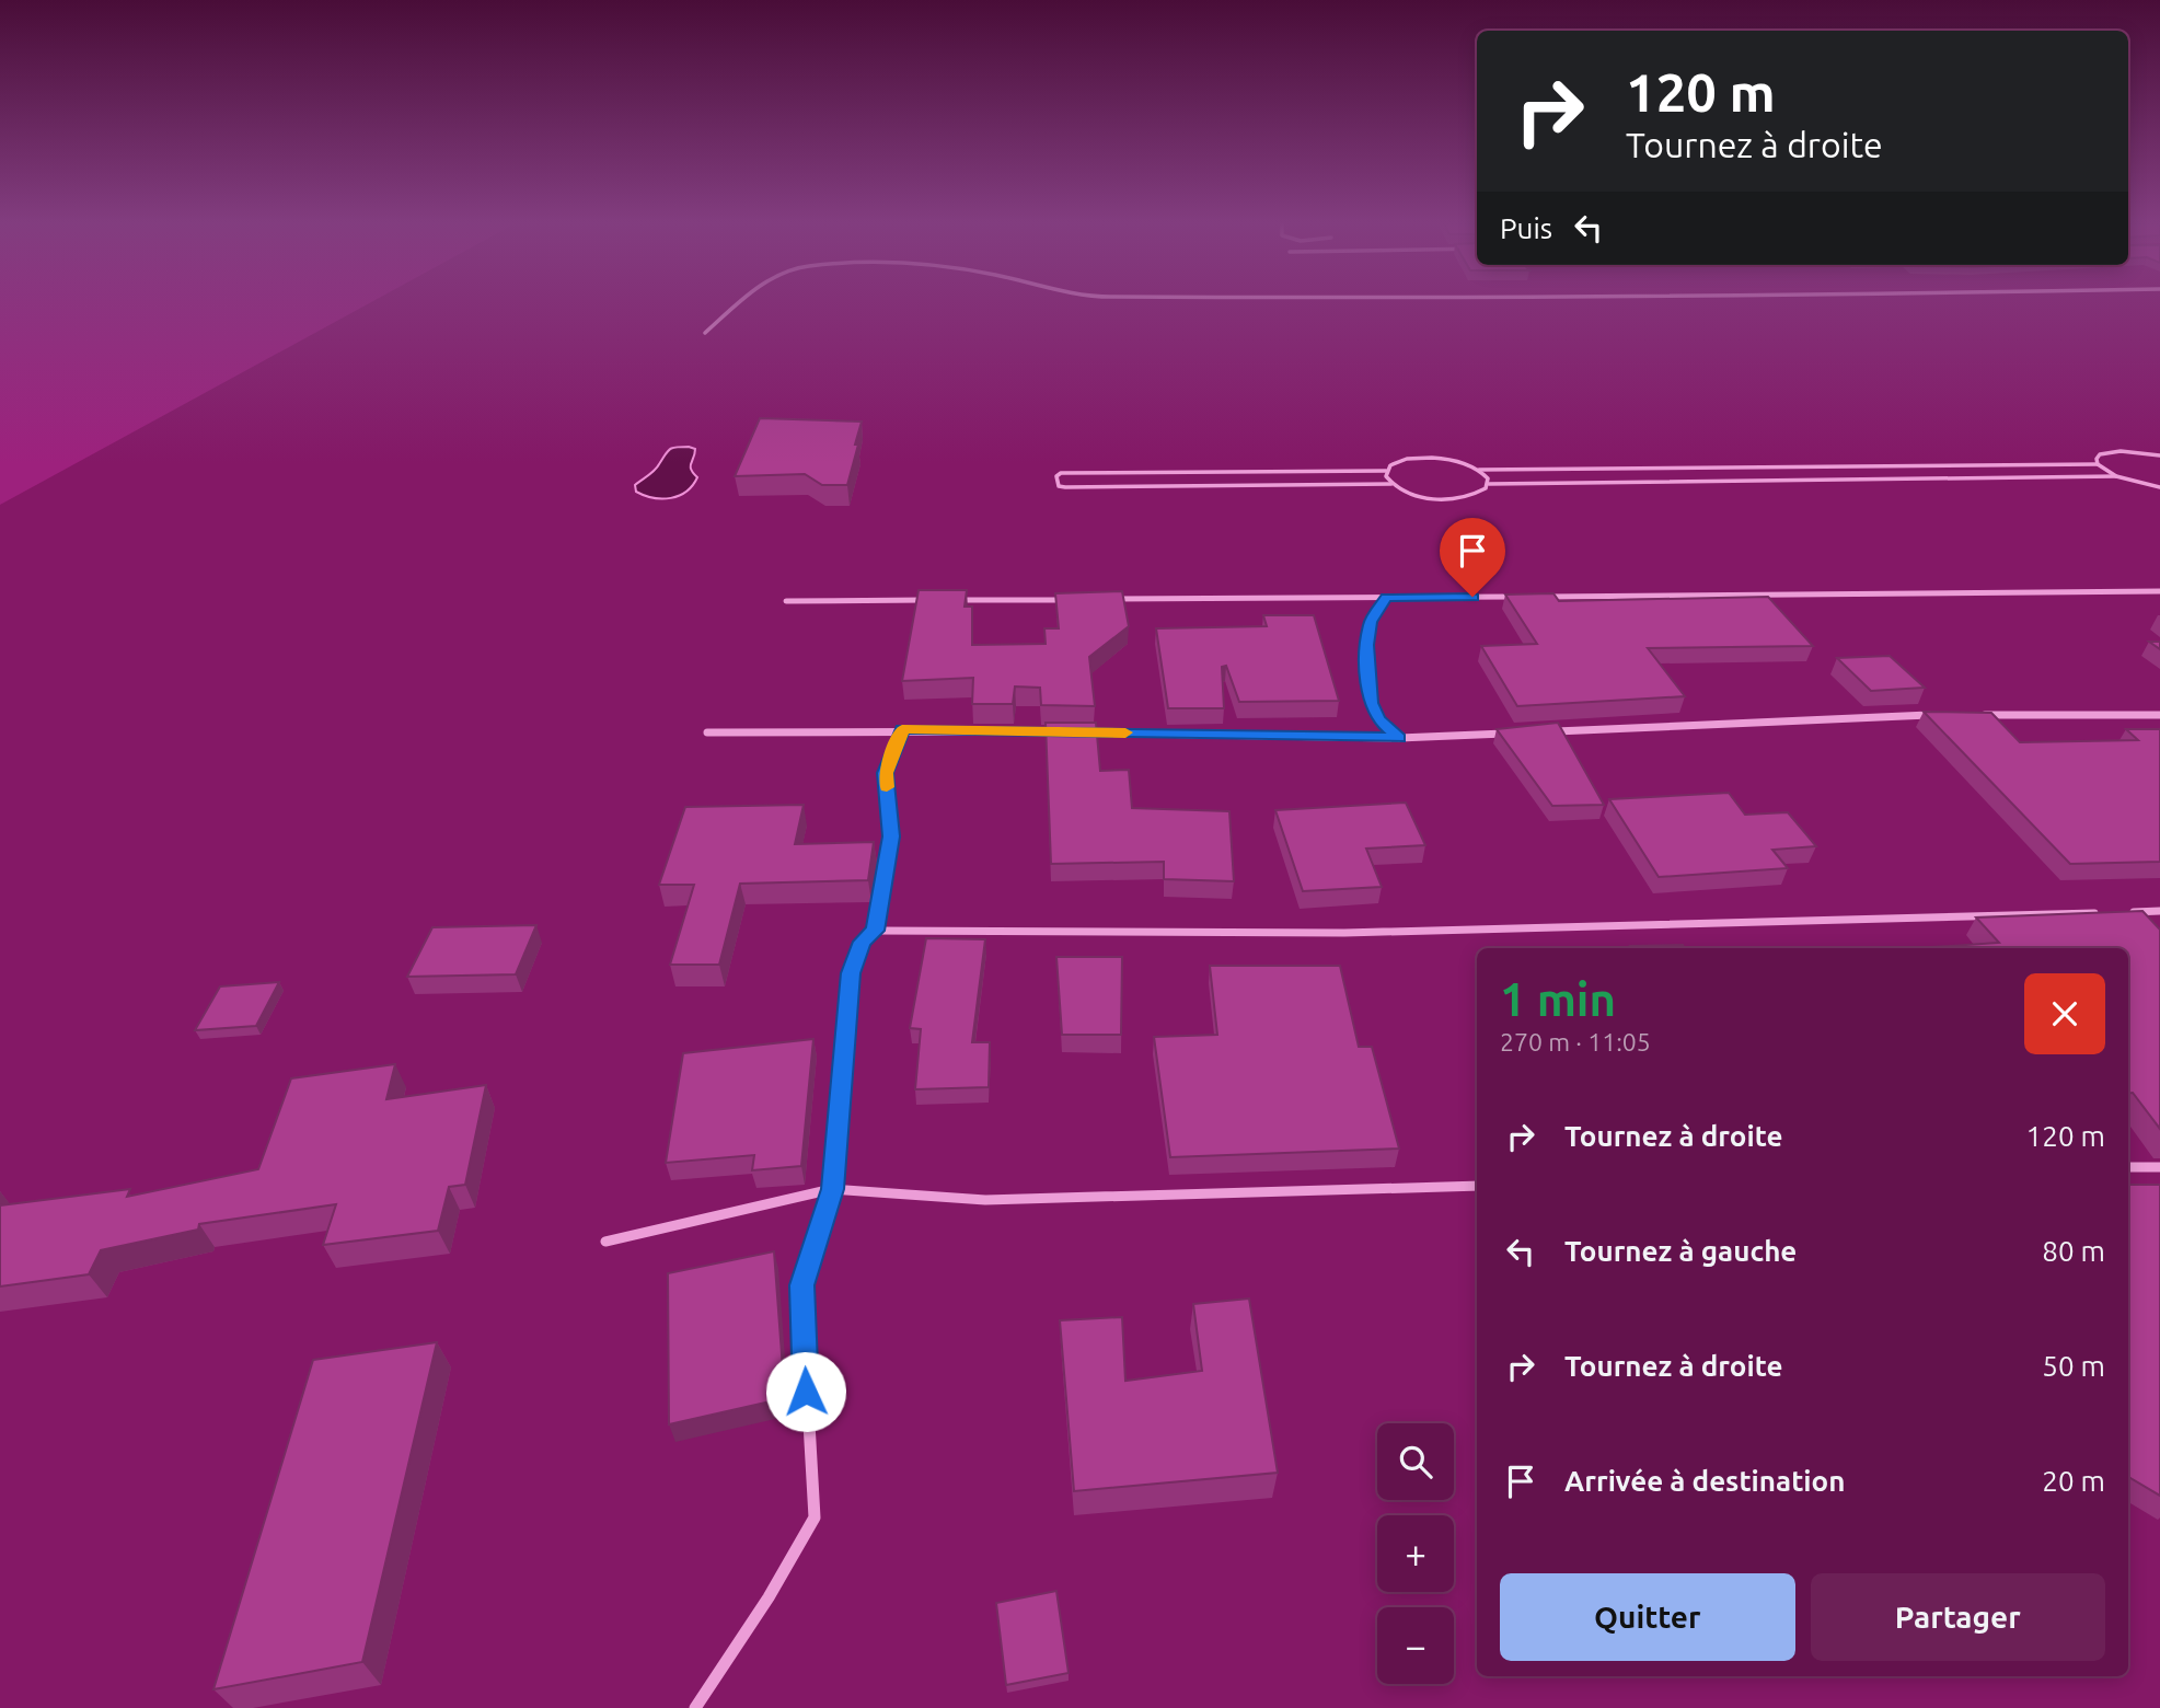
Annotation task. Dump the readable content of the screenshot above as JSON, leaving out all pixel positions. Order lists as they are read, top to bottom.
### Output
{
  "page": {
    "turn": ["120 m", "Tournez à droite"],
    "then": "Puis",
    "heading": ["1 min", "270 m · 11:05"],
    "list": [
      {
        "name": "Tournez à droite",
        "value": "120 m"
      },
      {
        "name": "Tournez à gauche",
        "value": "80 m"
      },
      {
        "name": "Tournez à droite",
        "value": "50 m"
      },
      {
        "name": "Arrivée à destination",
        "value": "20 m"
      }
    ],
    "map_buttons": ["+", "−"],
    "buttons": ["Quitter", "Partager"]
  }
}
